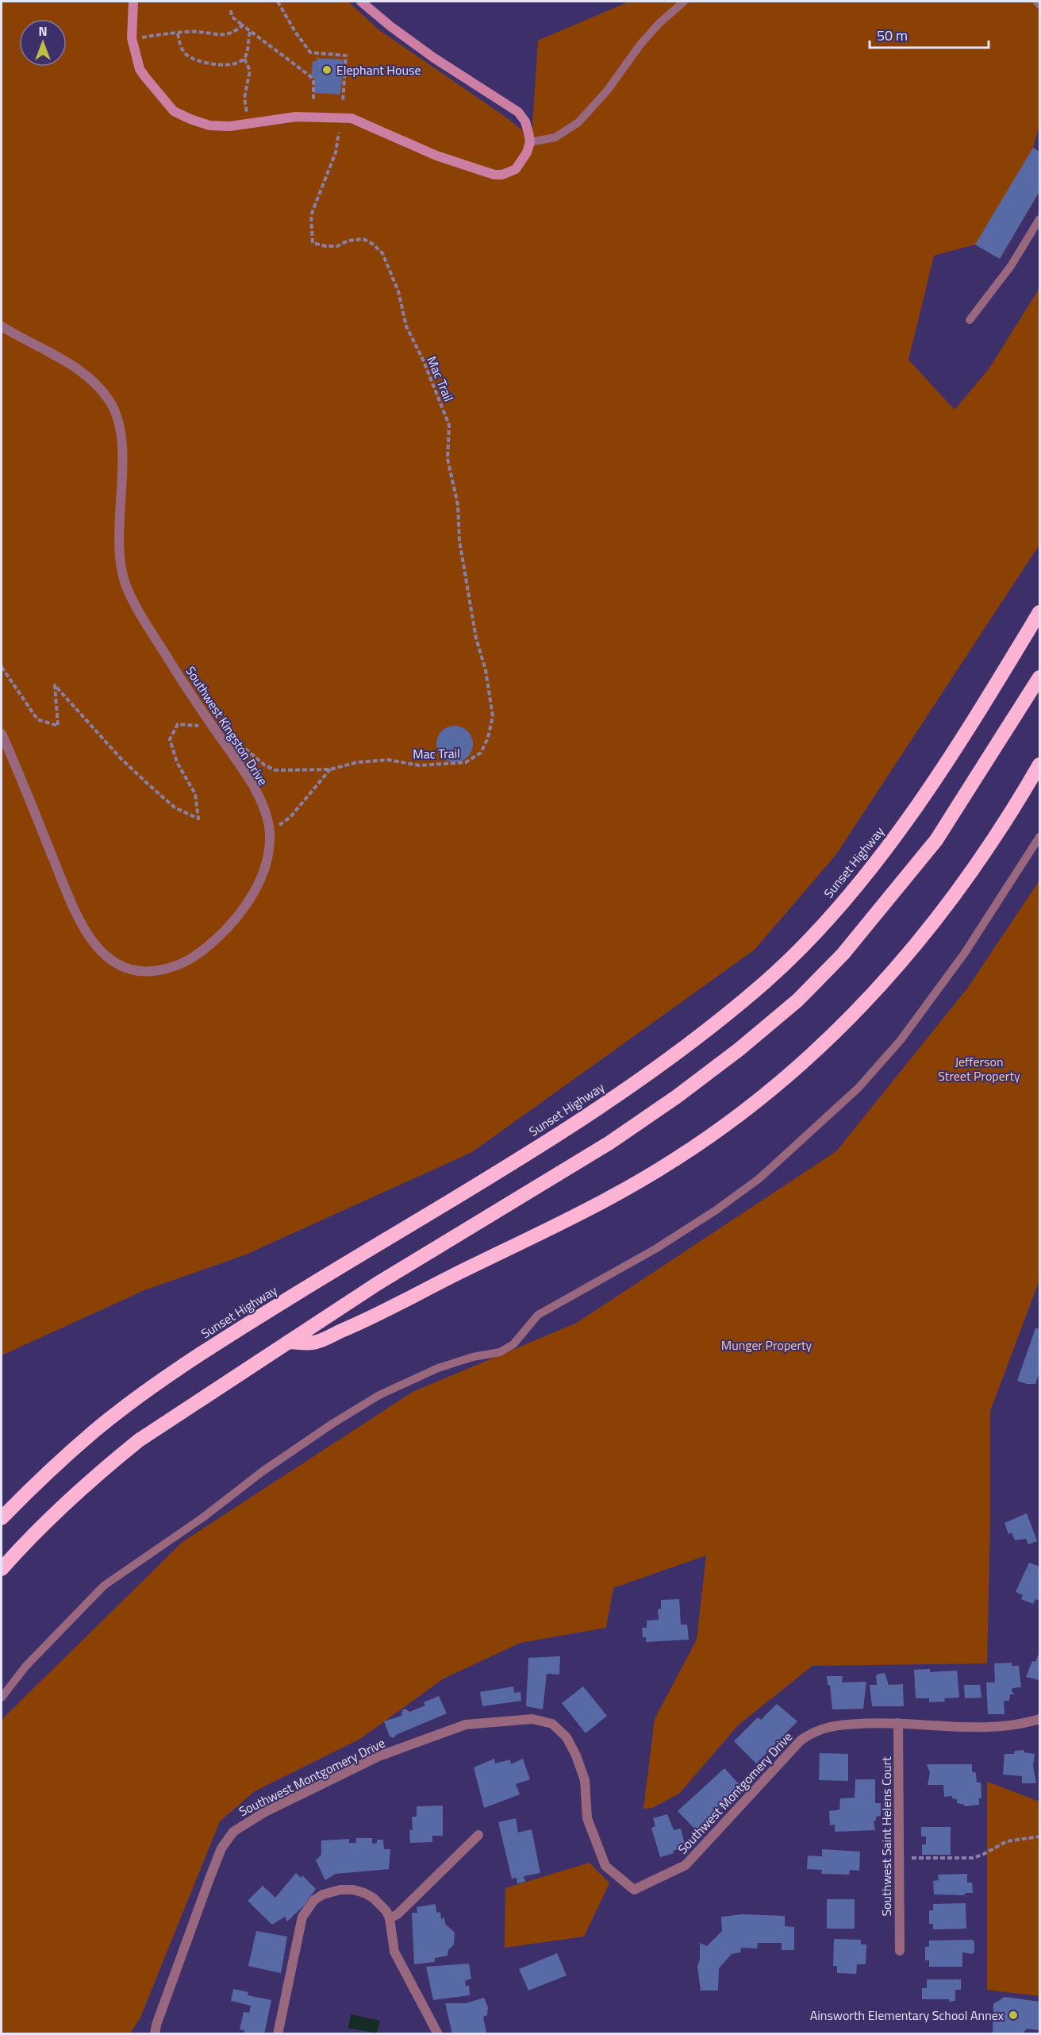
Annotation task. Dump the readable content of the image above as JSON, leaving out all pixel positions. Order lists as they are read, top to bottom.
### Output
{
  "streets": {
    "highway": ["Sunset Highway"],
    "street": ["Southwest Kingston Drive", "Southwest Montgomery Drive", "Southwest Saint Helens Court"],
    "path": ["Mac Trail"]
  },
  "crossings": [
    ["Southwest Montgomery Drive", "Southwest Saint Helens Court"]
  ],
  "parks": ["Jefferson Street Property", "Munger Property"],
  "places": ["Elephant House", "Ainsworth Elementary School Annex"],
  "scale_bar": "50 m",
  "north": "top"
}
